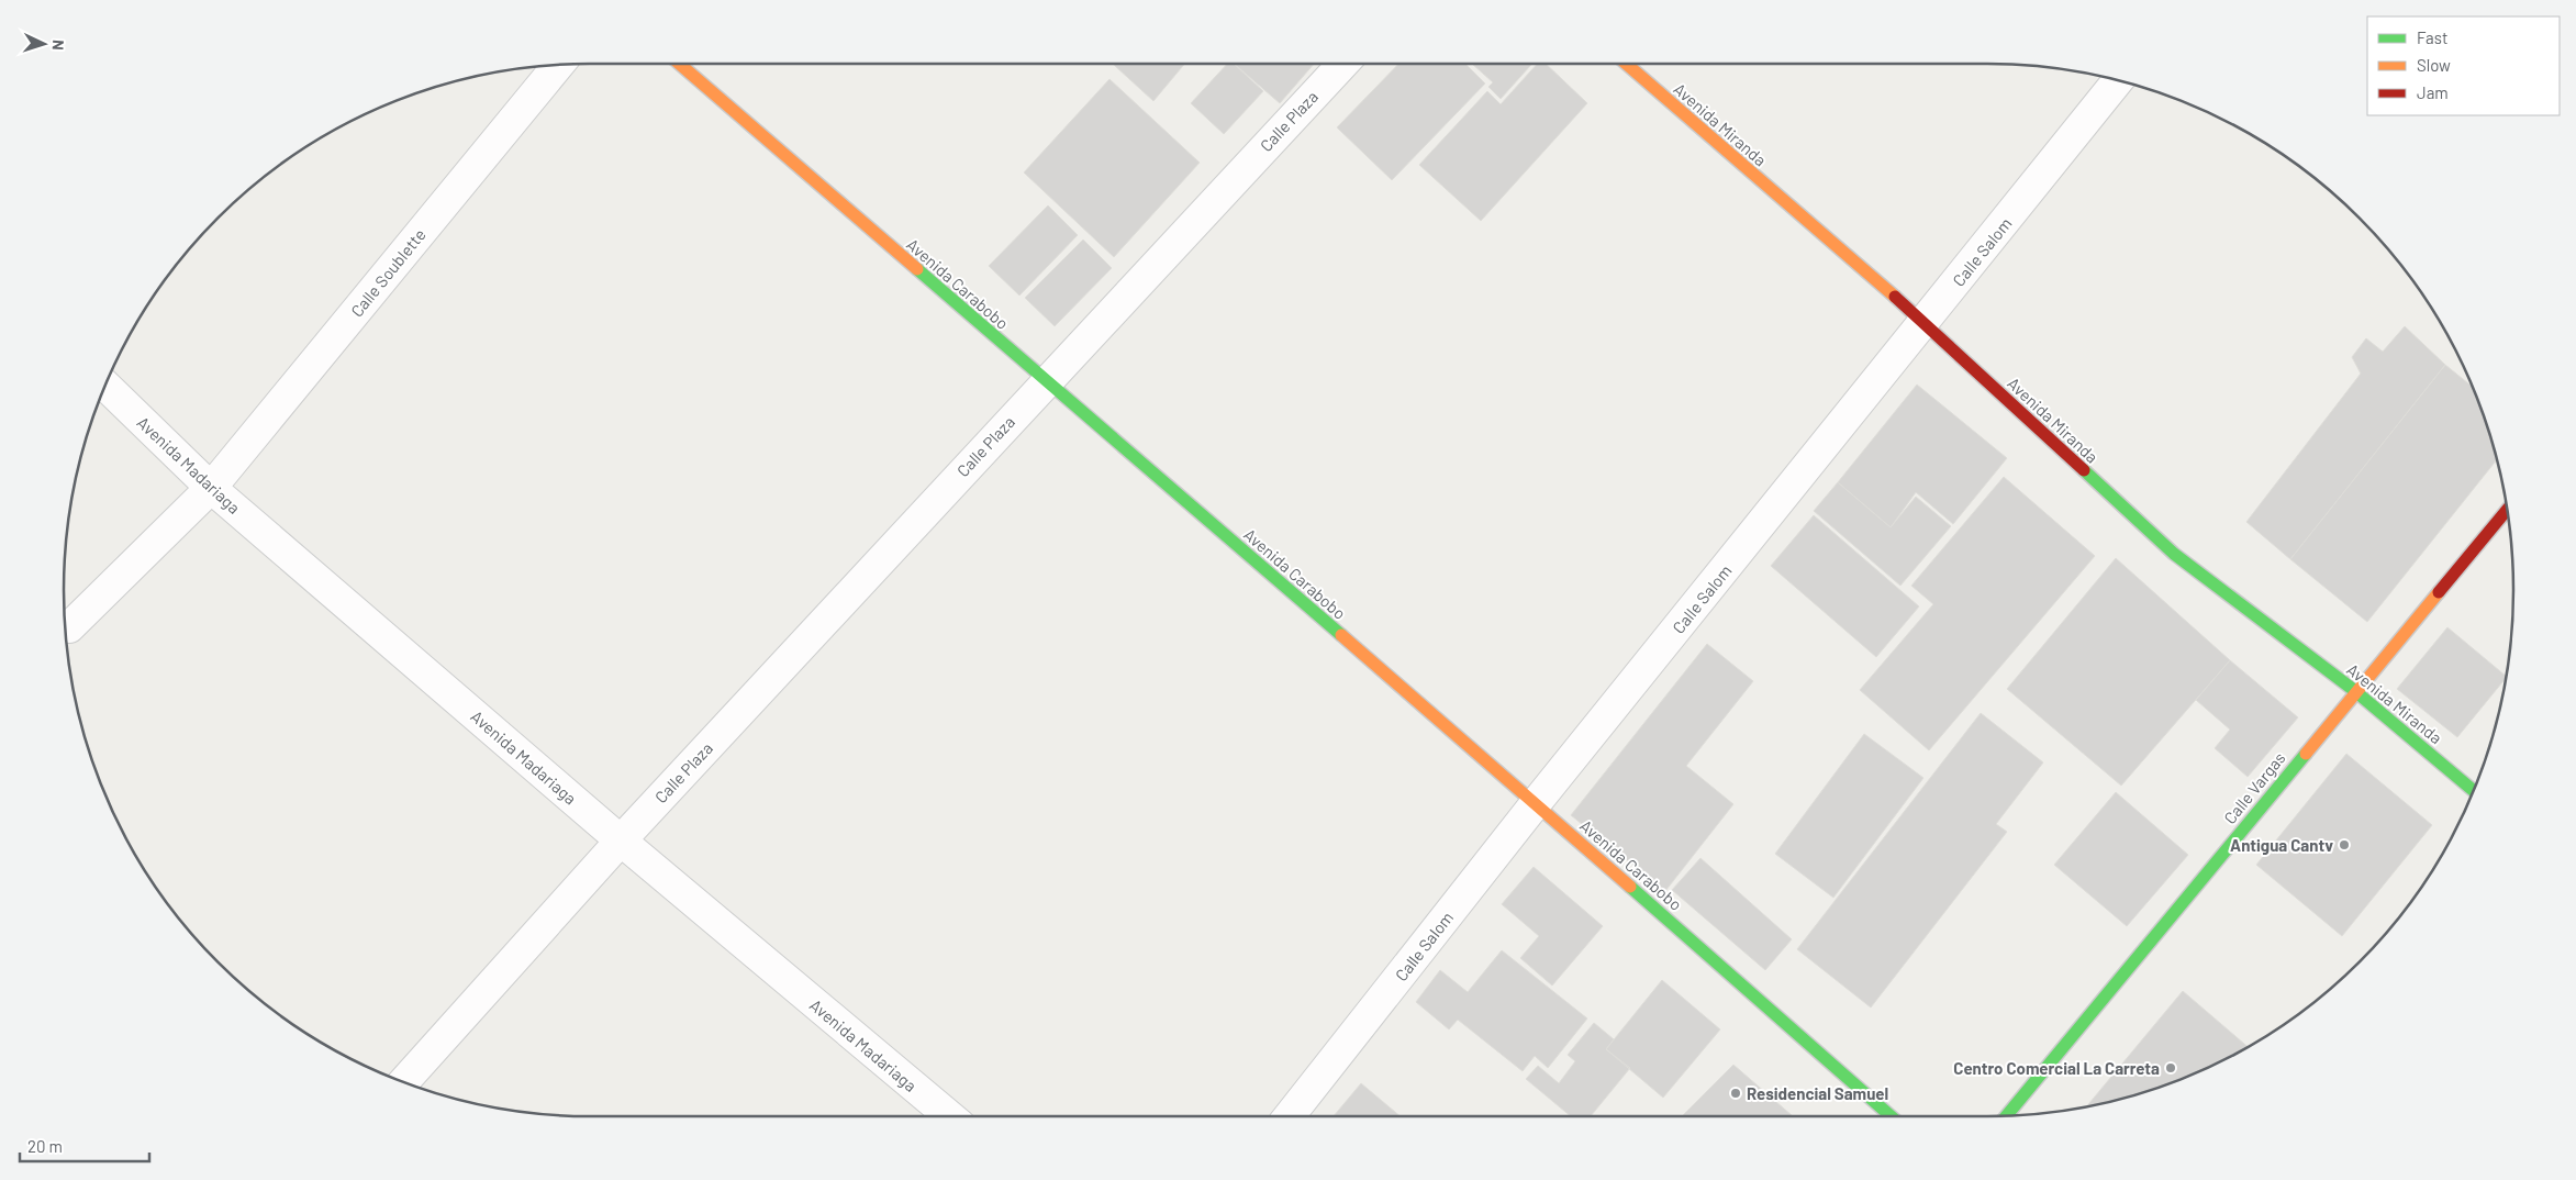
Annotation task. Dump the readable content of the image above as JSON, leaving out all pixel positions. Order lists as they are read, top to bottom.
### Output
{
  "streets": {
    "street": [
      "Calle Plaza",
      "Avenida Miranda",
      "Calle Salom",
      "Calle Soublette",
      "Avenida Carabobo",
      "Avenida Madariaga",
      "Calle Vargas"
    ]
  },
  "crossings": [
    ["Calle Plaza", "Avenida Carabobo"],
    ["Calle Plaza", "Avenida Madariaga"],
    ["Avenida Miranda", "Calle Salom"],
    ["Avenida Miranda", "Calle Vargas"],
    ["Calle Salom", "Avenida Carabobo"],
    ["Calle Soublette", "Avenida Madariaga"]
  ],
  "places": ["Antigua Cantv", "Centro Comercial La Carreta", "Residencial Samuel"],
  "legend": ["Fast", "Slow", "Jam"],
  "scale_bar": "20 m",
  "north": "right"
}
